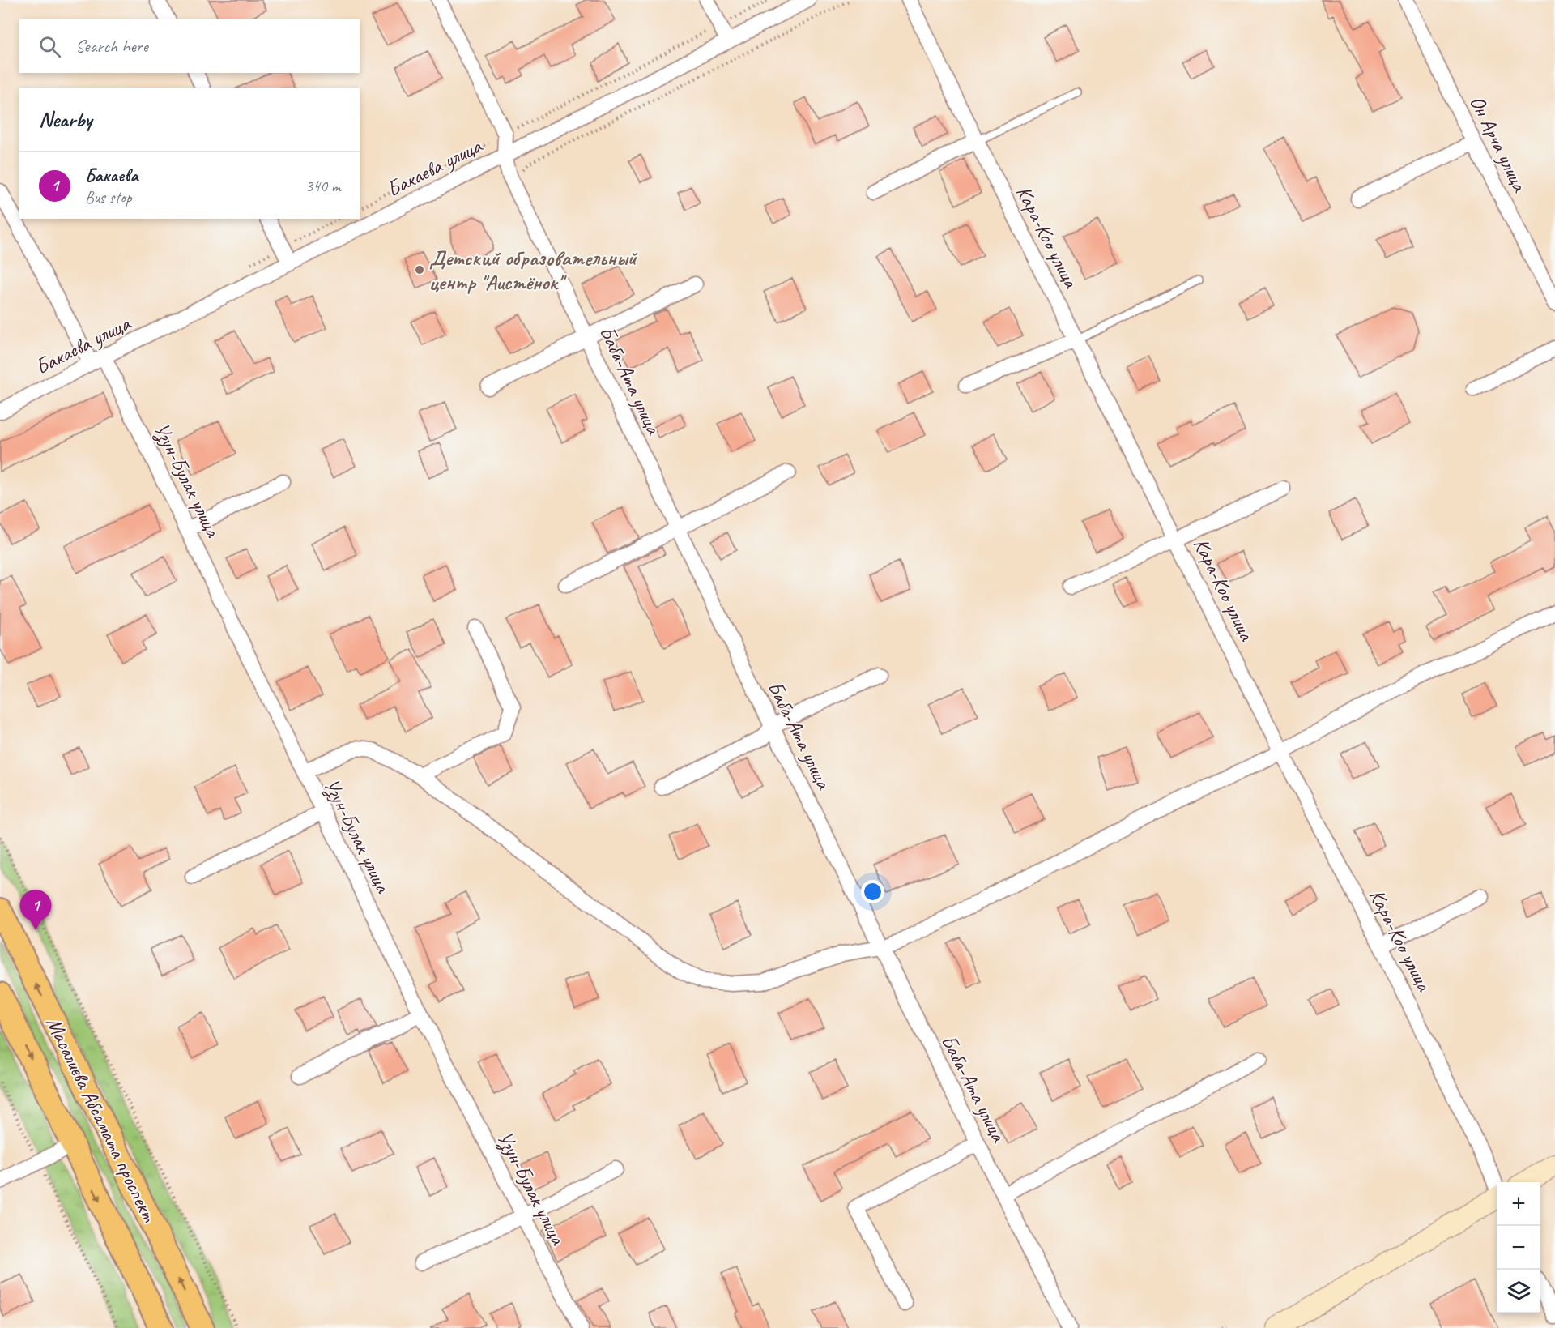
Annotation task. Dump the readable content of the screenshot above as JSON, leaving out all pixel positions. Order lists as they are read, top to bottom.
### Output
{
  "streets": {
    "main road": ["Масалиева Абсамата проспект"],
    "street": [
      "Он Арча улица",
      "Бакаева улица",
      "Кара-Коо улица",
      "Баба-Ата улица",
      "Узун-Булак улица"
    ]
  },
  "crossings": [
    ["Бакаева улица", "Баба-Ата улица"],
    ["Бакаева улица", "Узун-Булак улица"]
  ],
  "places": ["Детский образовательный центр \"Аистёнок\""],
  "page": {
    "search": "Search here",
    "heading": "Nearby",
    "list": [
      {
        "mark": "1",
        "name": "Бакаева",
        "note": "Bus stop",
        "value": "340 m"
      }
    ],
    "pins": "1",
    "map_buttons": ["+", "−"]
  }
}
